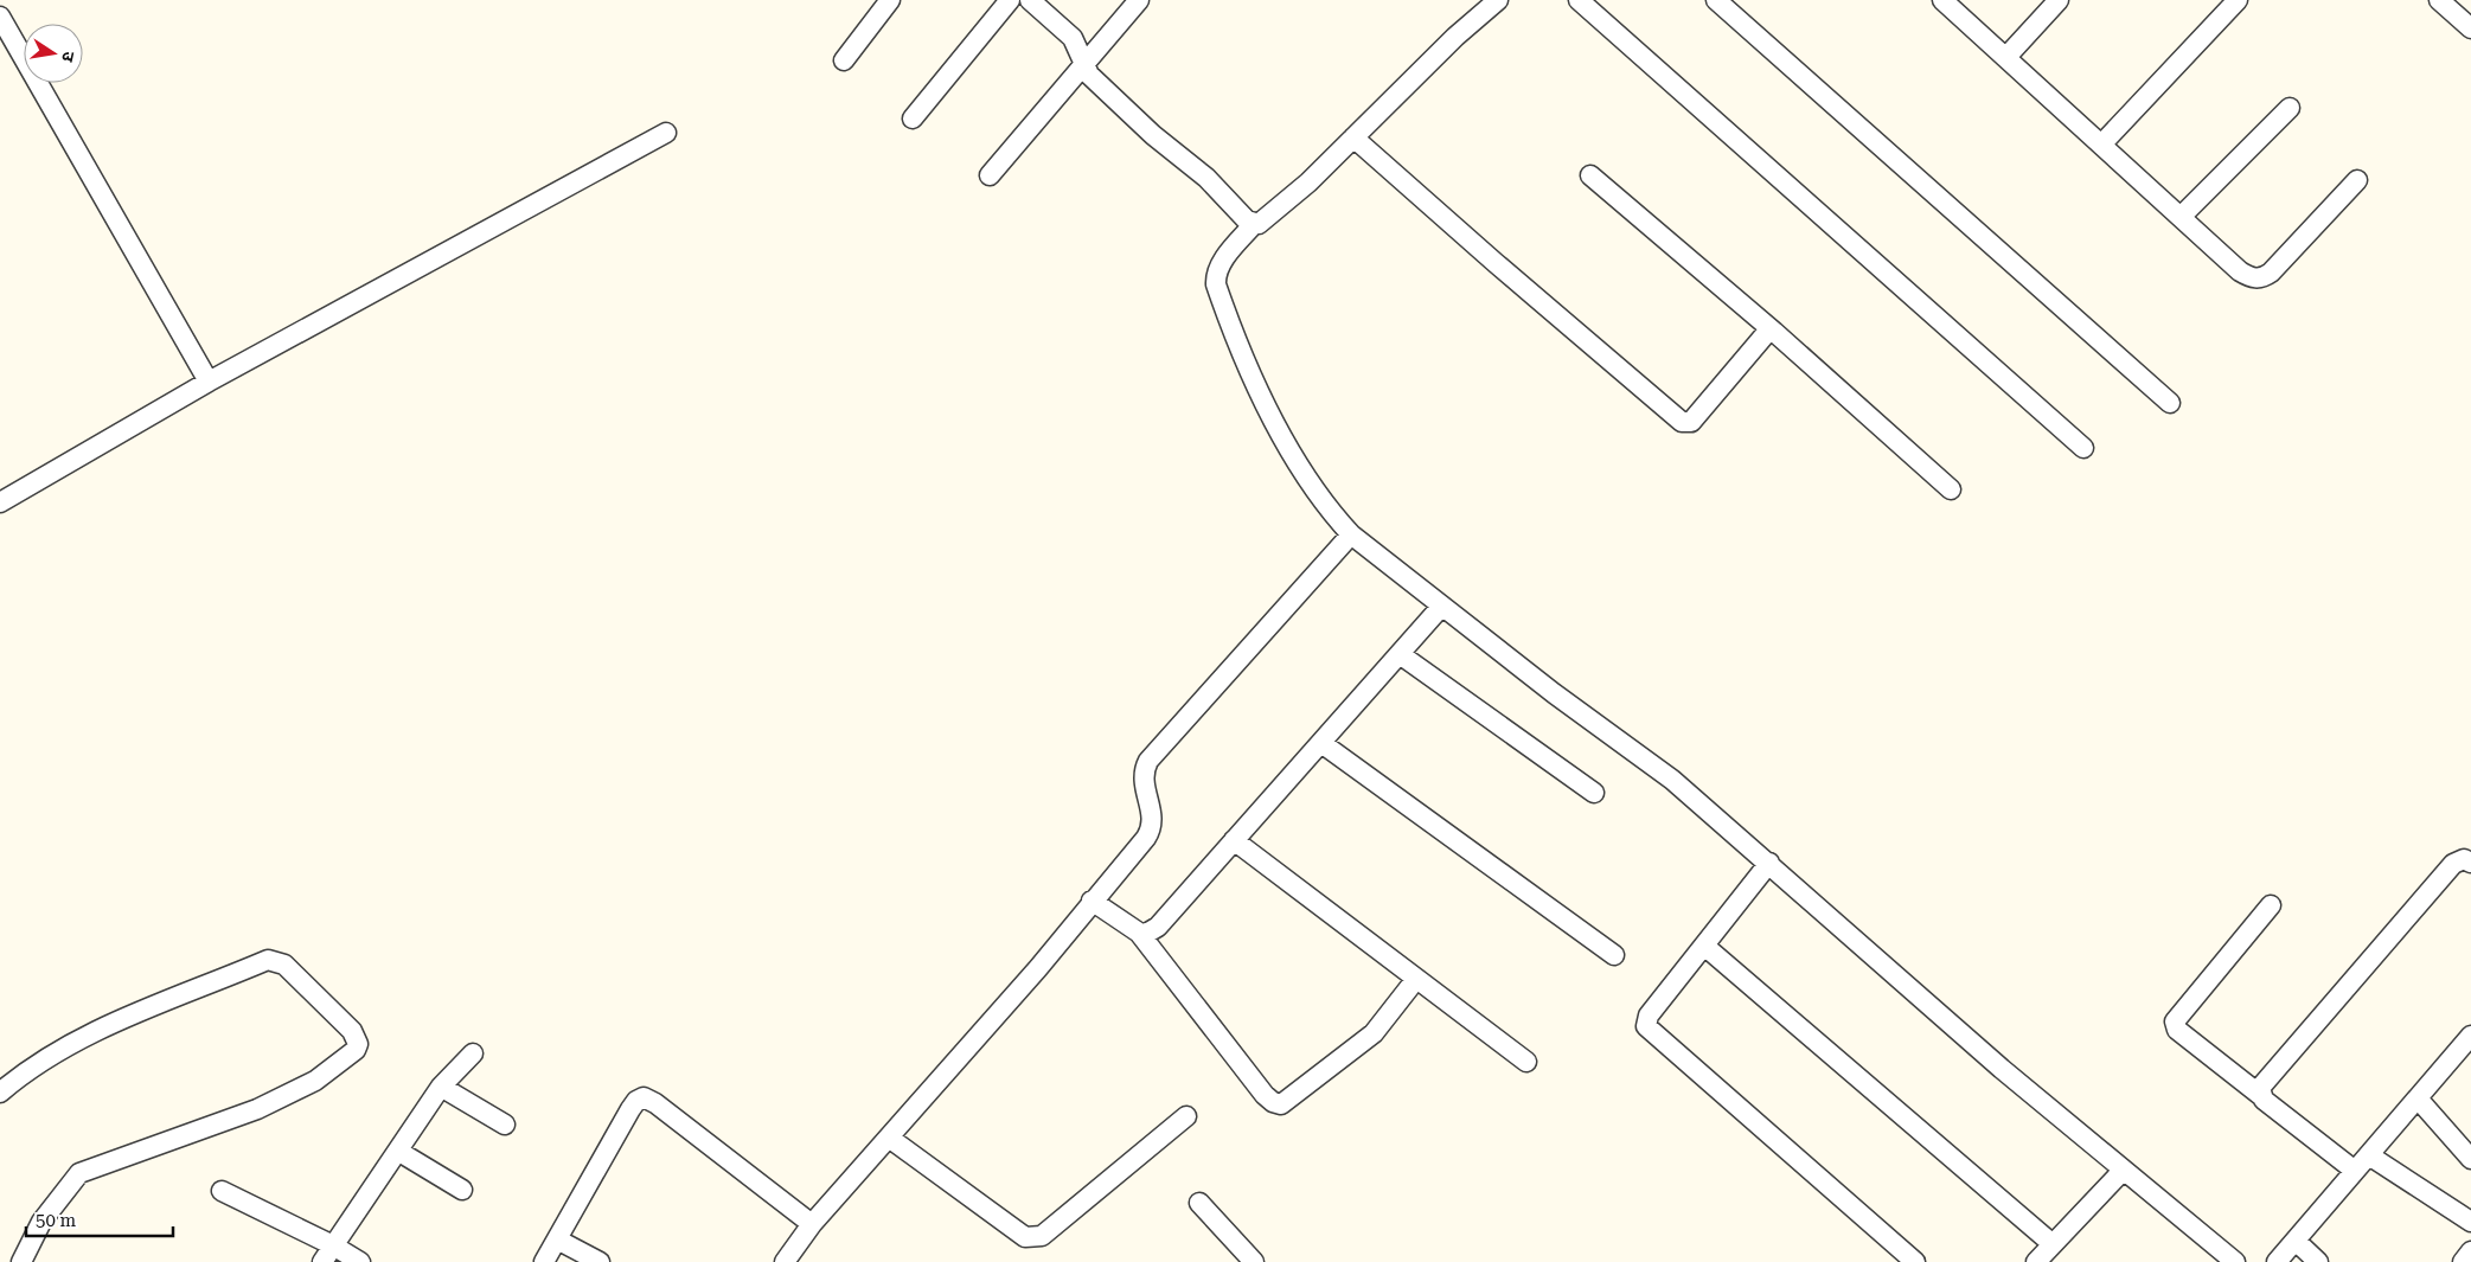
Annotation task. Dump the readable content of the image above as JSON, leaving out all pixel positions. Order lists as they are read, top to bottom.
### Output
{
  "scale_bar": "50 m",
  "north": "right"
}
